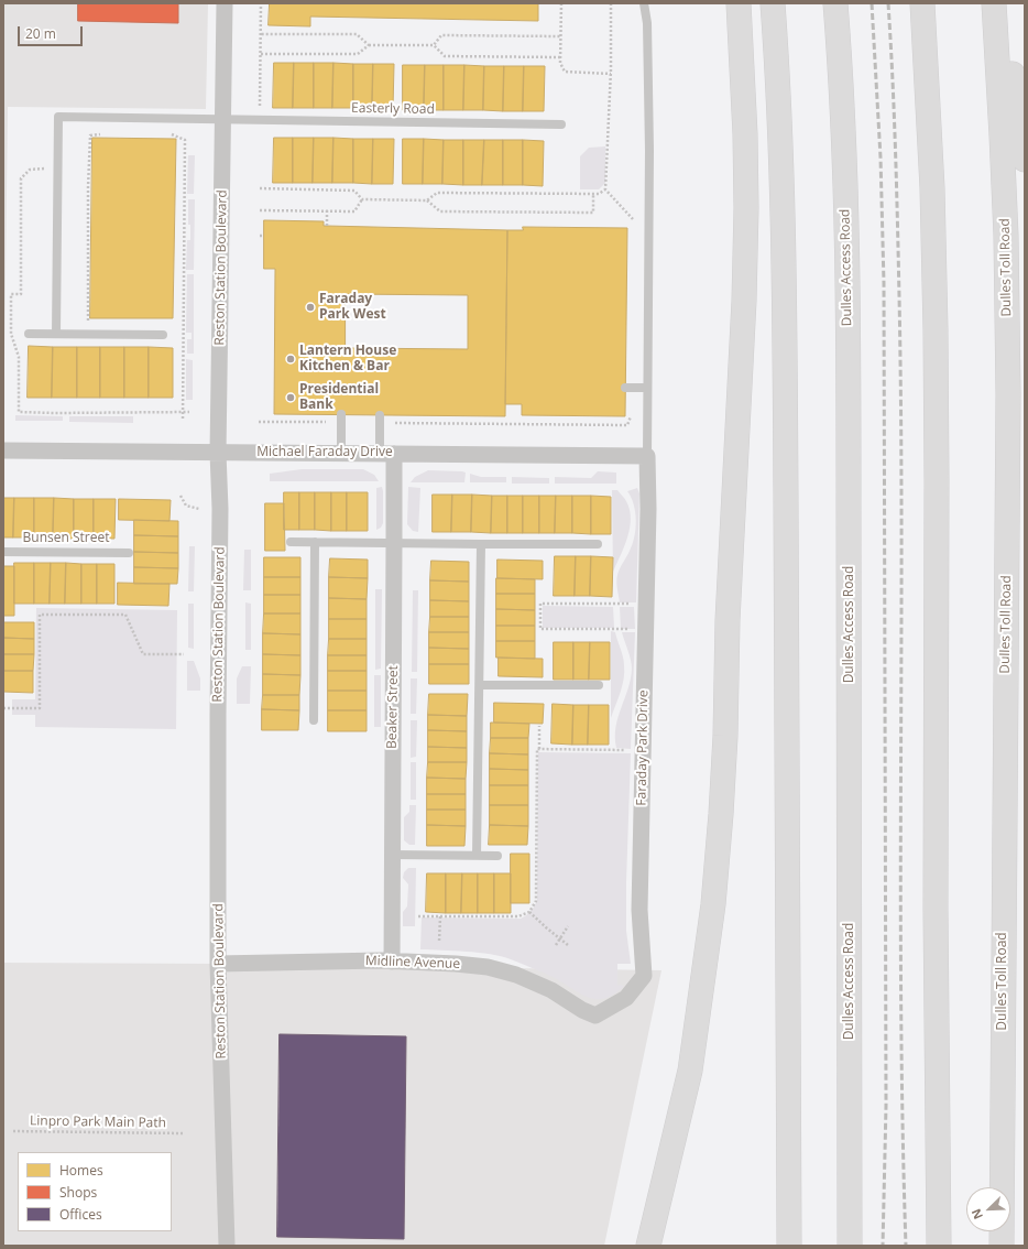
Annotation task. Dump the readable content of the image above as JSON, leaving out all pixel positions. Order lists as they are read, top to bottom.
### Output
{
  "streets": {
    "highway": ["Dulles Access Road", "Dulles Toll Road"],
    "street": [
      "Reston Station Boulevard",
      "Michael Faraday Drive",
      "Beaker Street",
      "Faraday Park Drive",
      "Midline Avenue"
    ],
    "lane": ["Easterly Road", "Bunsen Street"],
    "path": ["Linpro Park Main Path"]
  },
  "crossings": [
    ["Easterly Road", "Reston Station Boulevard"],
    ["Reston Station Boulevard", "Michael Faraday Drive"],
    ["Reston Station Boulevard", "Midline Avenue"],
    ["Michael Faraday Drive", "Beaker Street"],
    ["Michael Faraday Drive", "Faraday Park Drive"],
    ["Beaker Street", "Midline Avenue"],
    ["Faraday Park Drive", "Midline Avenue"]
  ],
  "places": ["Faraday Park West", "Lantern House Kitchen & Bar", "Presidential Bank"],
  "legend": ["Homes", "Shops", "Offices"],
  "scale_bar": "20 m",
  "north": "bottom left"
}
